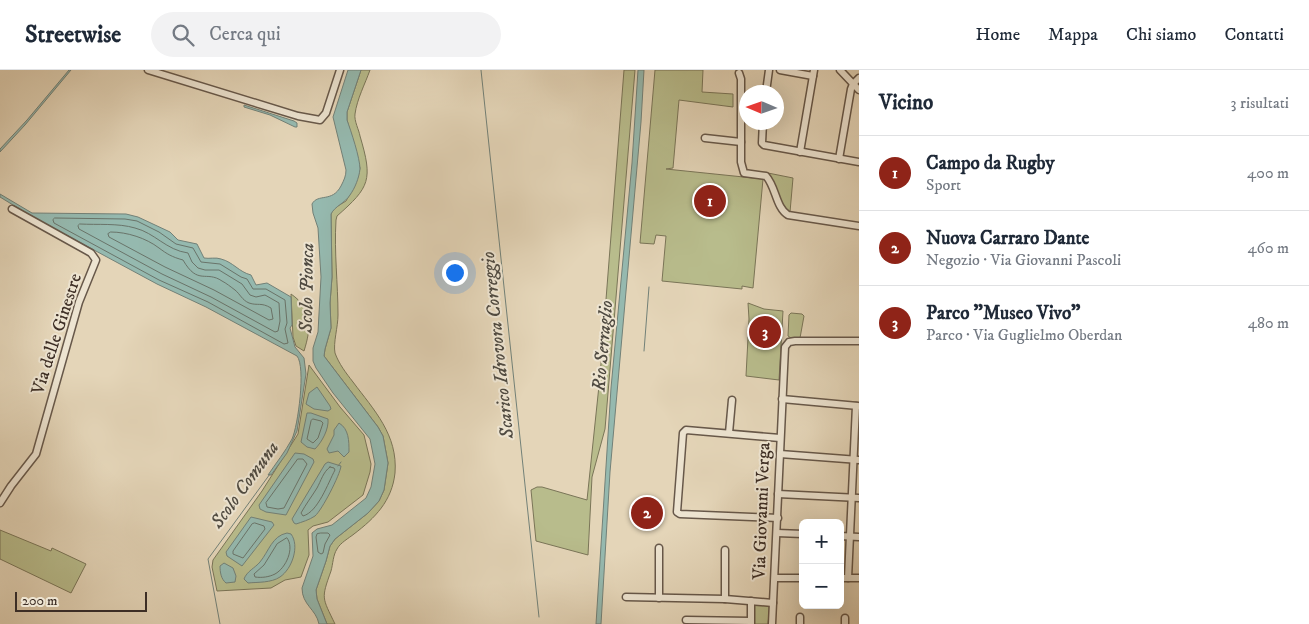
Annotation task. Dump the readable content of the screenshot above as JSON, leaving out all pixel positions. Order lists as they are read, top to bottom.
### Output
{
  "streets": {
    "street": ["Via delle Ginestre", "Via Giovanni Verga"]
  },
  "water": [
    "Scolo Pionca",
    "Scarico Idrovora Correggio",
    "Rio Serraglio",
    "Scolo Comuna"
  ],
  "scale_bar": "200 m",
  "north": "left",
  "page": {
    "header": "Streetwise",
    "search": "Cerca qui",
    "nav": [
      "Home",
      "Mappa",
      "Chi siamo",
      "Contatti"
    ],
    "heading": ["Vicino", "3 risultati"],
    "list": [
      {
        "mark": "1",
        "name": "Campo da Rugby",
        "note": "Sport",
        "value": "400 m"
      },
      {
        "mark": "2",
        "name": "Nuova Carraro Dante",
        "note": "Negozio · Via Giovanni Pascoli",
        "value": "460 m"
      },
      {
        "mark": "3",
        "name": "Parco \"Museo Vivo\"",
        "note": "Parco · Via Guglielmo Oberdan",
        "value": "480 m"
      }
    ],
    "pins": ["1", "3", "2"],
    "map_buttons": ["+", "−"],
    "scale": "200 m"
  }
}
